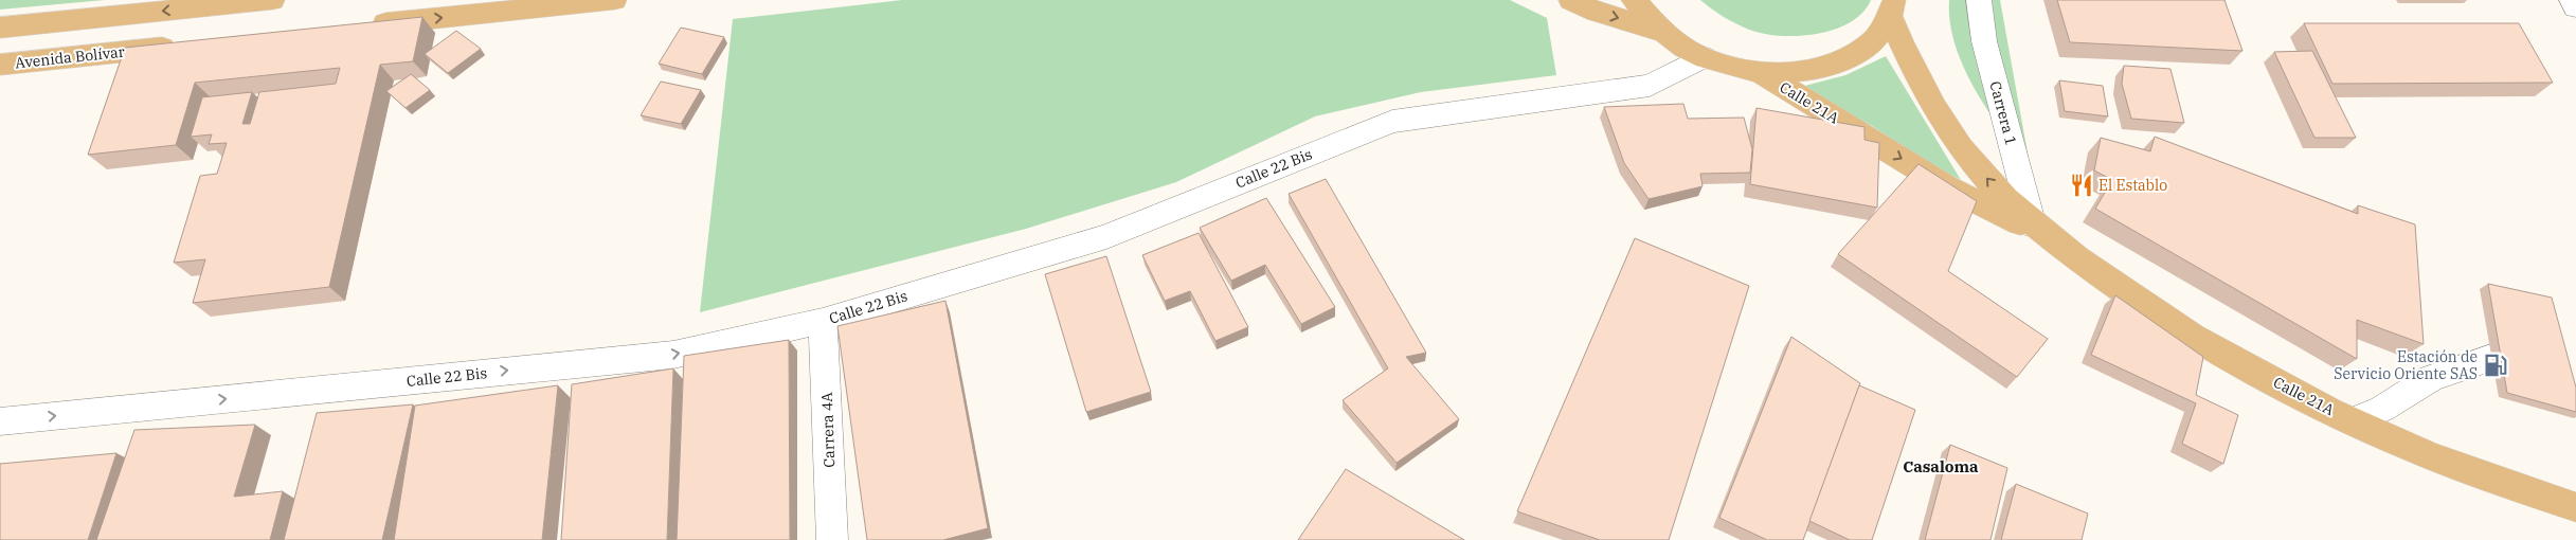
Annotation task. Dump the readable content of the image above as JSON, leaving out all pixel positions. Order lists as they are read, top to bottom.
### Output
{
  "streets": {
    "main road": ["Avenida Bolívar", "Calle 21A"],
    "street": ["Carrera 1", "Calle 22 Bis", "Carrera 4A"]
  },
  "crossings": [
    ["Calle 21A", "Carrera 1"],
    ["Calle 22 Bis", "Carrera 4A"]
  ],
  "one_way": ["Calle 22 Bis"],
  "districts": ["Casaloma"],
  "places": {
    "restaurant": ["El Establo"],
    "fuel station": ["Estación de Servicio Oriente SAS"]
  }
}
